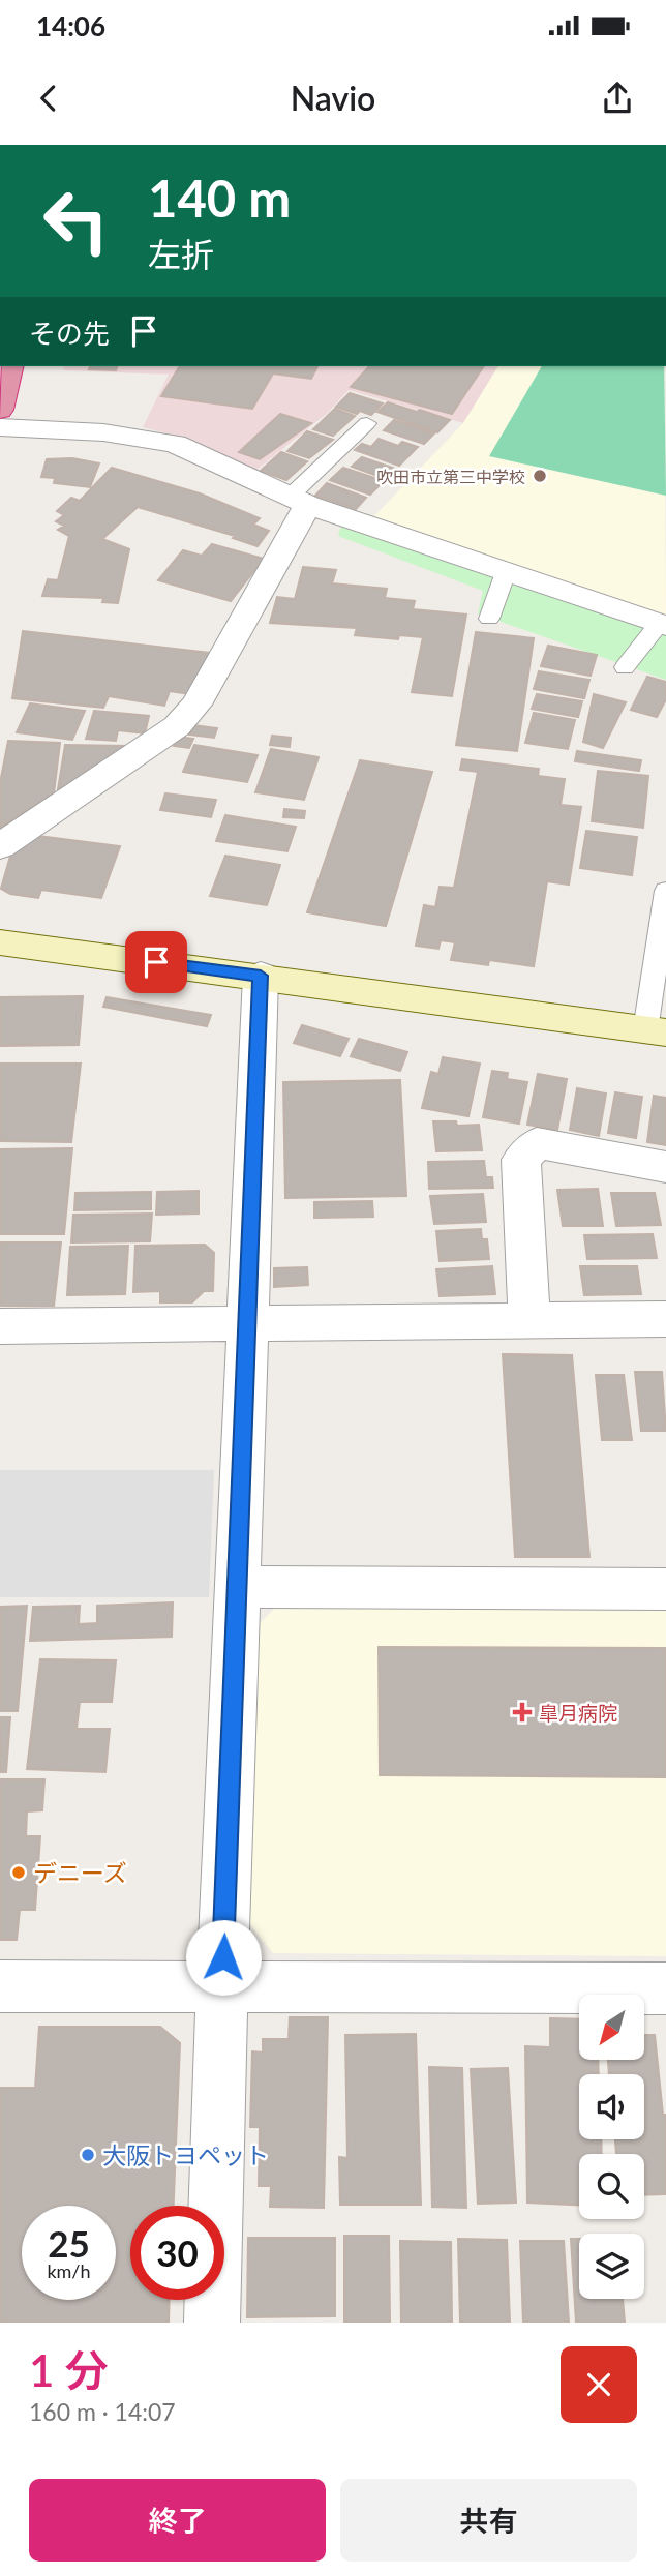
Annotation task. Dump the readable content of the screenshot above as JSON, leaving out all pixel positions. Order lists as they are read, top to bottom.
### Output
{
  "places": {
    "other": ["吹田市立第三中学校", "デニーズ", "大阪トヨペット"],
    "health": ["皐月病院"]
  },
  "north": "bottom left",
  "page": {
    "status": "14:06",
    "header": "Navio",
    "turn": ["140 m", "左折"],
    "then": "その先",
    "speed": "25 km/h",
    "limit": "30",
    "heading": ["1 分", "160 m · 14:07"],
    "buttons": ["終了", "共有"]
  }
}
